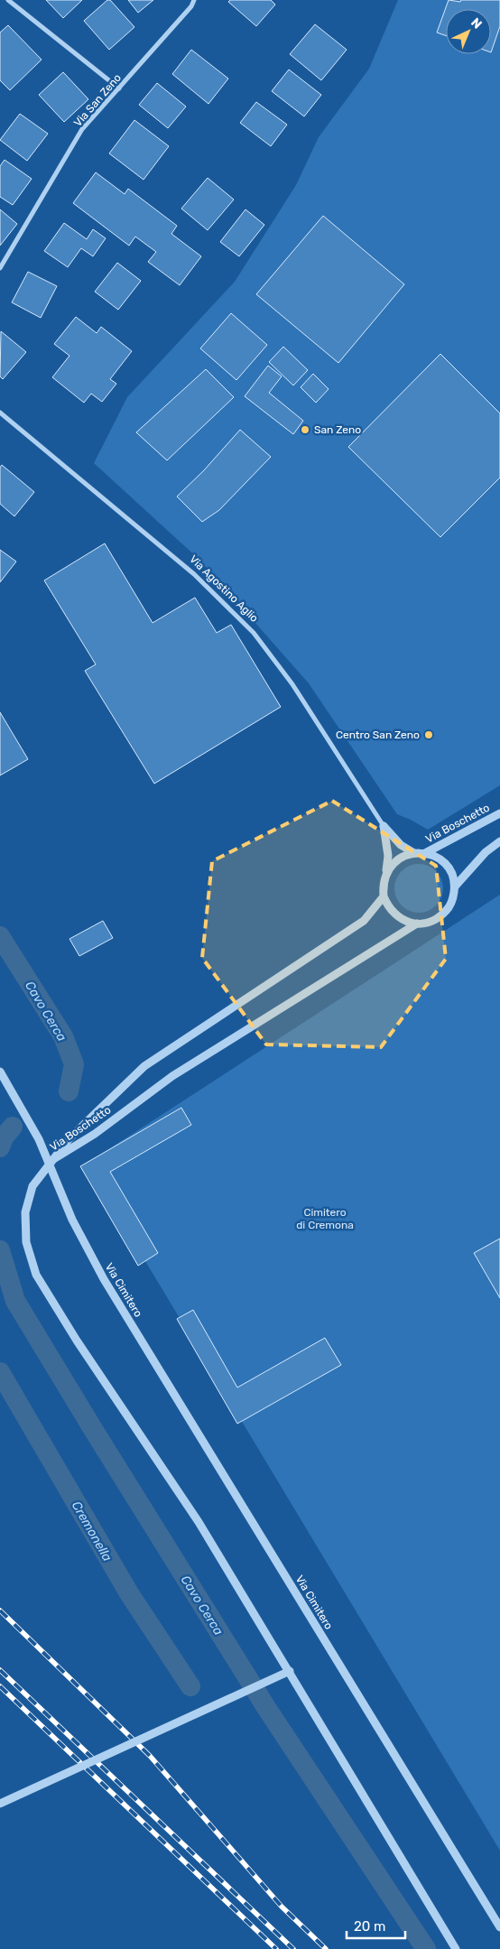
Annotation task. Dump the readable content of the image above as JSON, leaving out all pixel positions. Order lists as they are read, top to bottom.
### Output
{
  "streets": {
    "street": [
      "Via San Zeno",
      "Via Agostino Aglio",
      "Via Boschetto",
      "Via Cimitero"
    ]
  },
  "crossings": [
    ["Via Agostino Aglio", "Via Boschetto"],
    ["Via Boschetto", "Via Cimitero"]
  ],
  "water": ["Cavo Cerca", "Cremonella"],
  "parks": ["Cimitero di Cremona"],
  "places": ["San Zeno", "Centro San Zeno"],
  "scale_bar": "20 m",
  "north": "top right"
}
